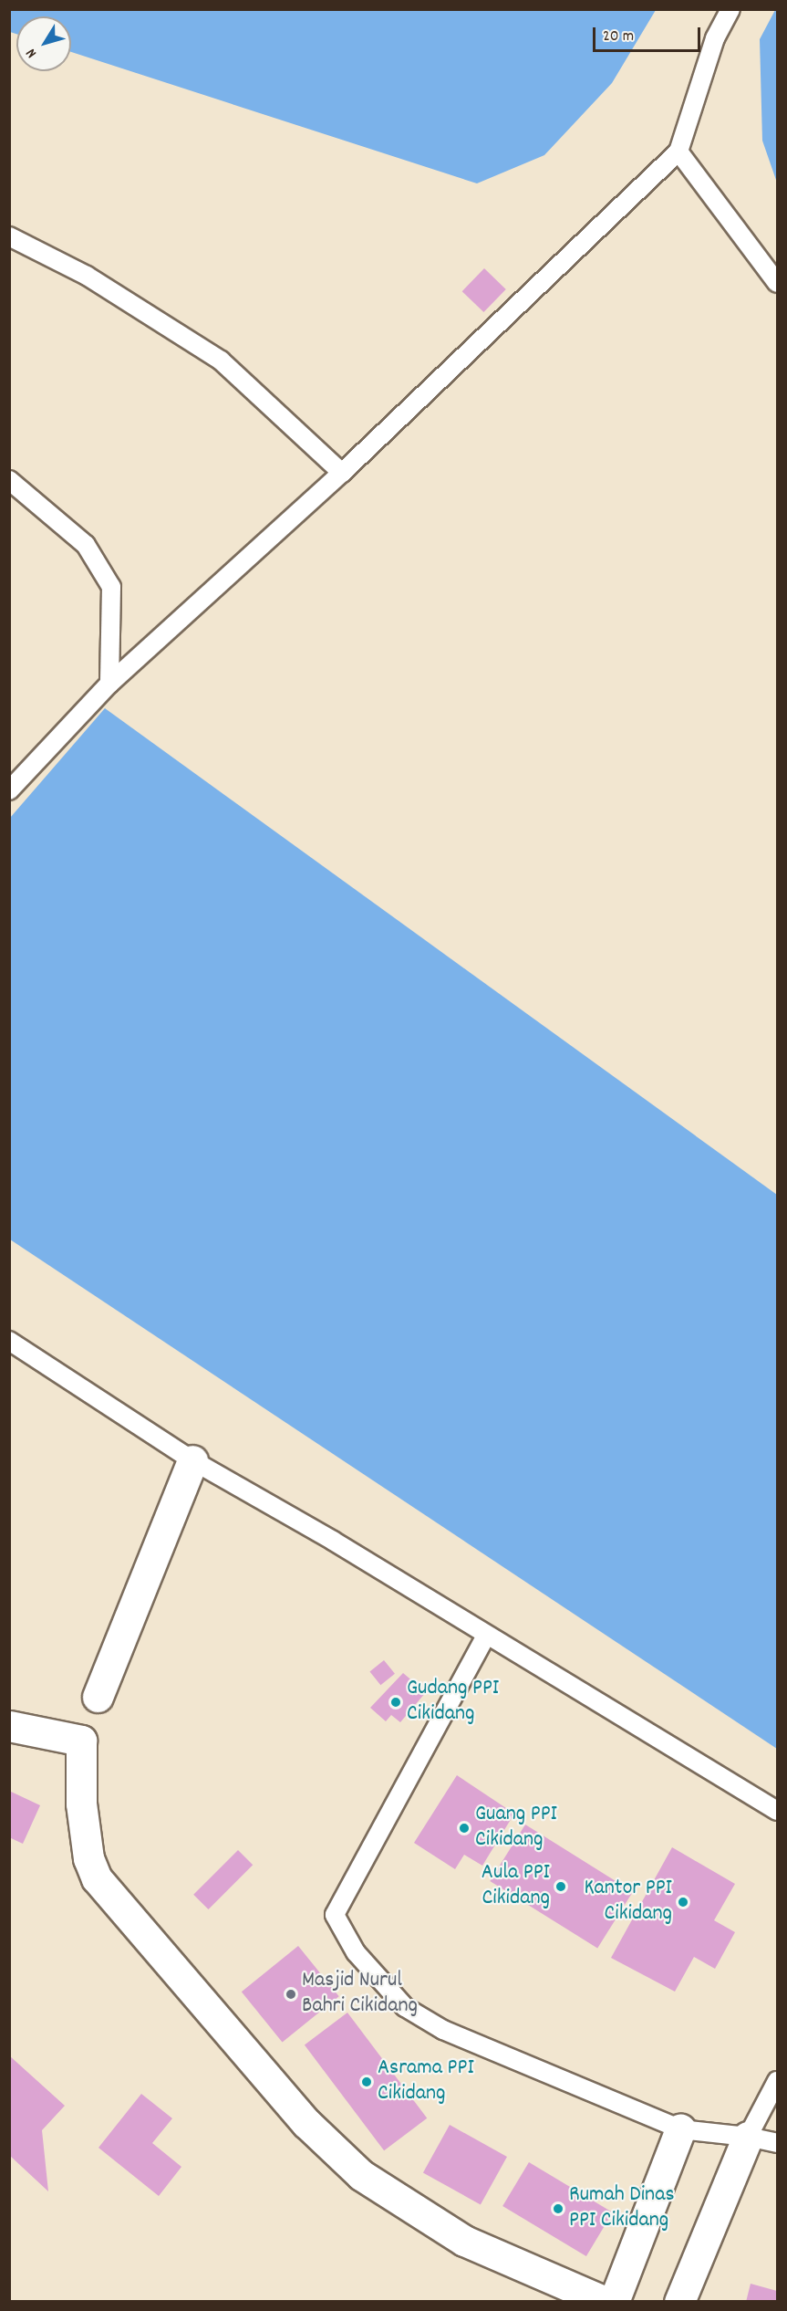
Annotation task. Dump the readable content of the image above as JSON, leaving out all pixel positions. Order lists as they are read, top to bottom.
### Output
{
  "places": [
    "Gudang PPI Cikidang",
    "Guang PPI Cikidang",
    "Aula PPI Cikidang",
    "Kantor PPI Cikidang",
    "Masjid Nurul Bahri Cikidang",
    "Asrama PPI Cikidang",
    "Rumah Dinas PPI Cikidang"
  ],
  "scale_bar": "20 m",
  "north": "bottom left"
}
